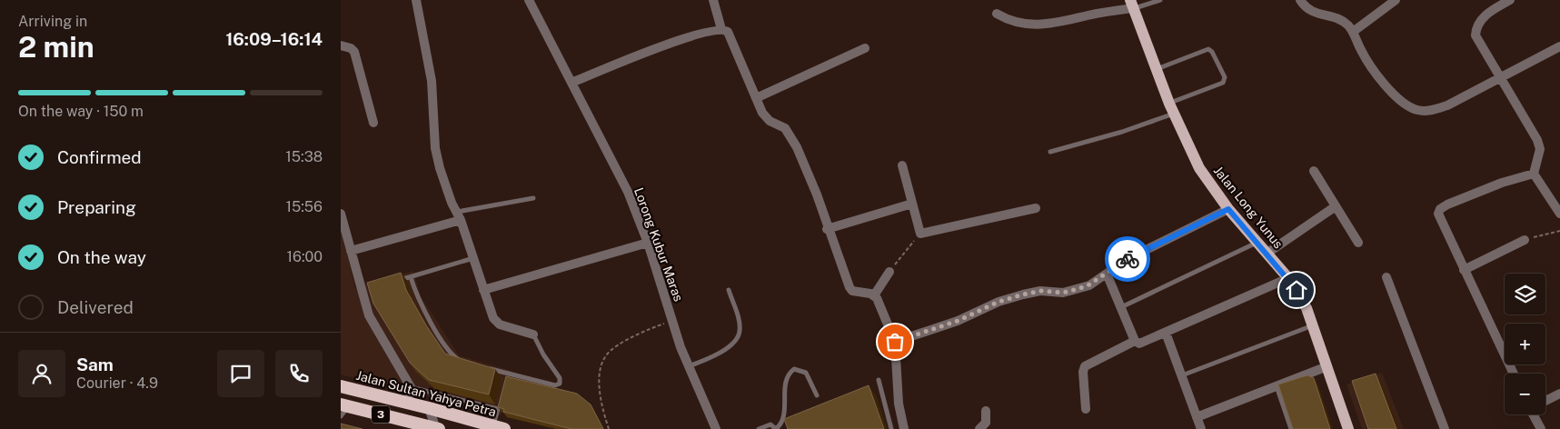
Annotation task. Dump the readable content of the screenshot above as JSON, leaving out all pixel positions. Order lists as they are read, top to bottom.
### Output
{
  "streets": {
    "highway": ["Jalan Sultan Yahya Petra", "3"],
    "main road": ["Jalan Long Yunus"],
    "street": ["Lorong Kubur Maras"]
  },
  "page": {
    "heading": ["2 min", "Arriving in", "16:09–16:14"],
    "panel": ["Sam", "Courier · 4.9"],
    "bar": "On the way · 150 m",
    "list": [
      ["Confirmed", "15:38"],
      ["Preparing", "15:56"],
      ["On the way", "16:00"],
      "Delivered"
    ],
    "map_buttons": ["+", "−"]
  }
}
